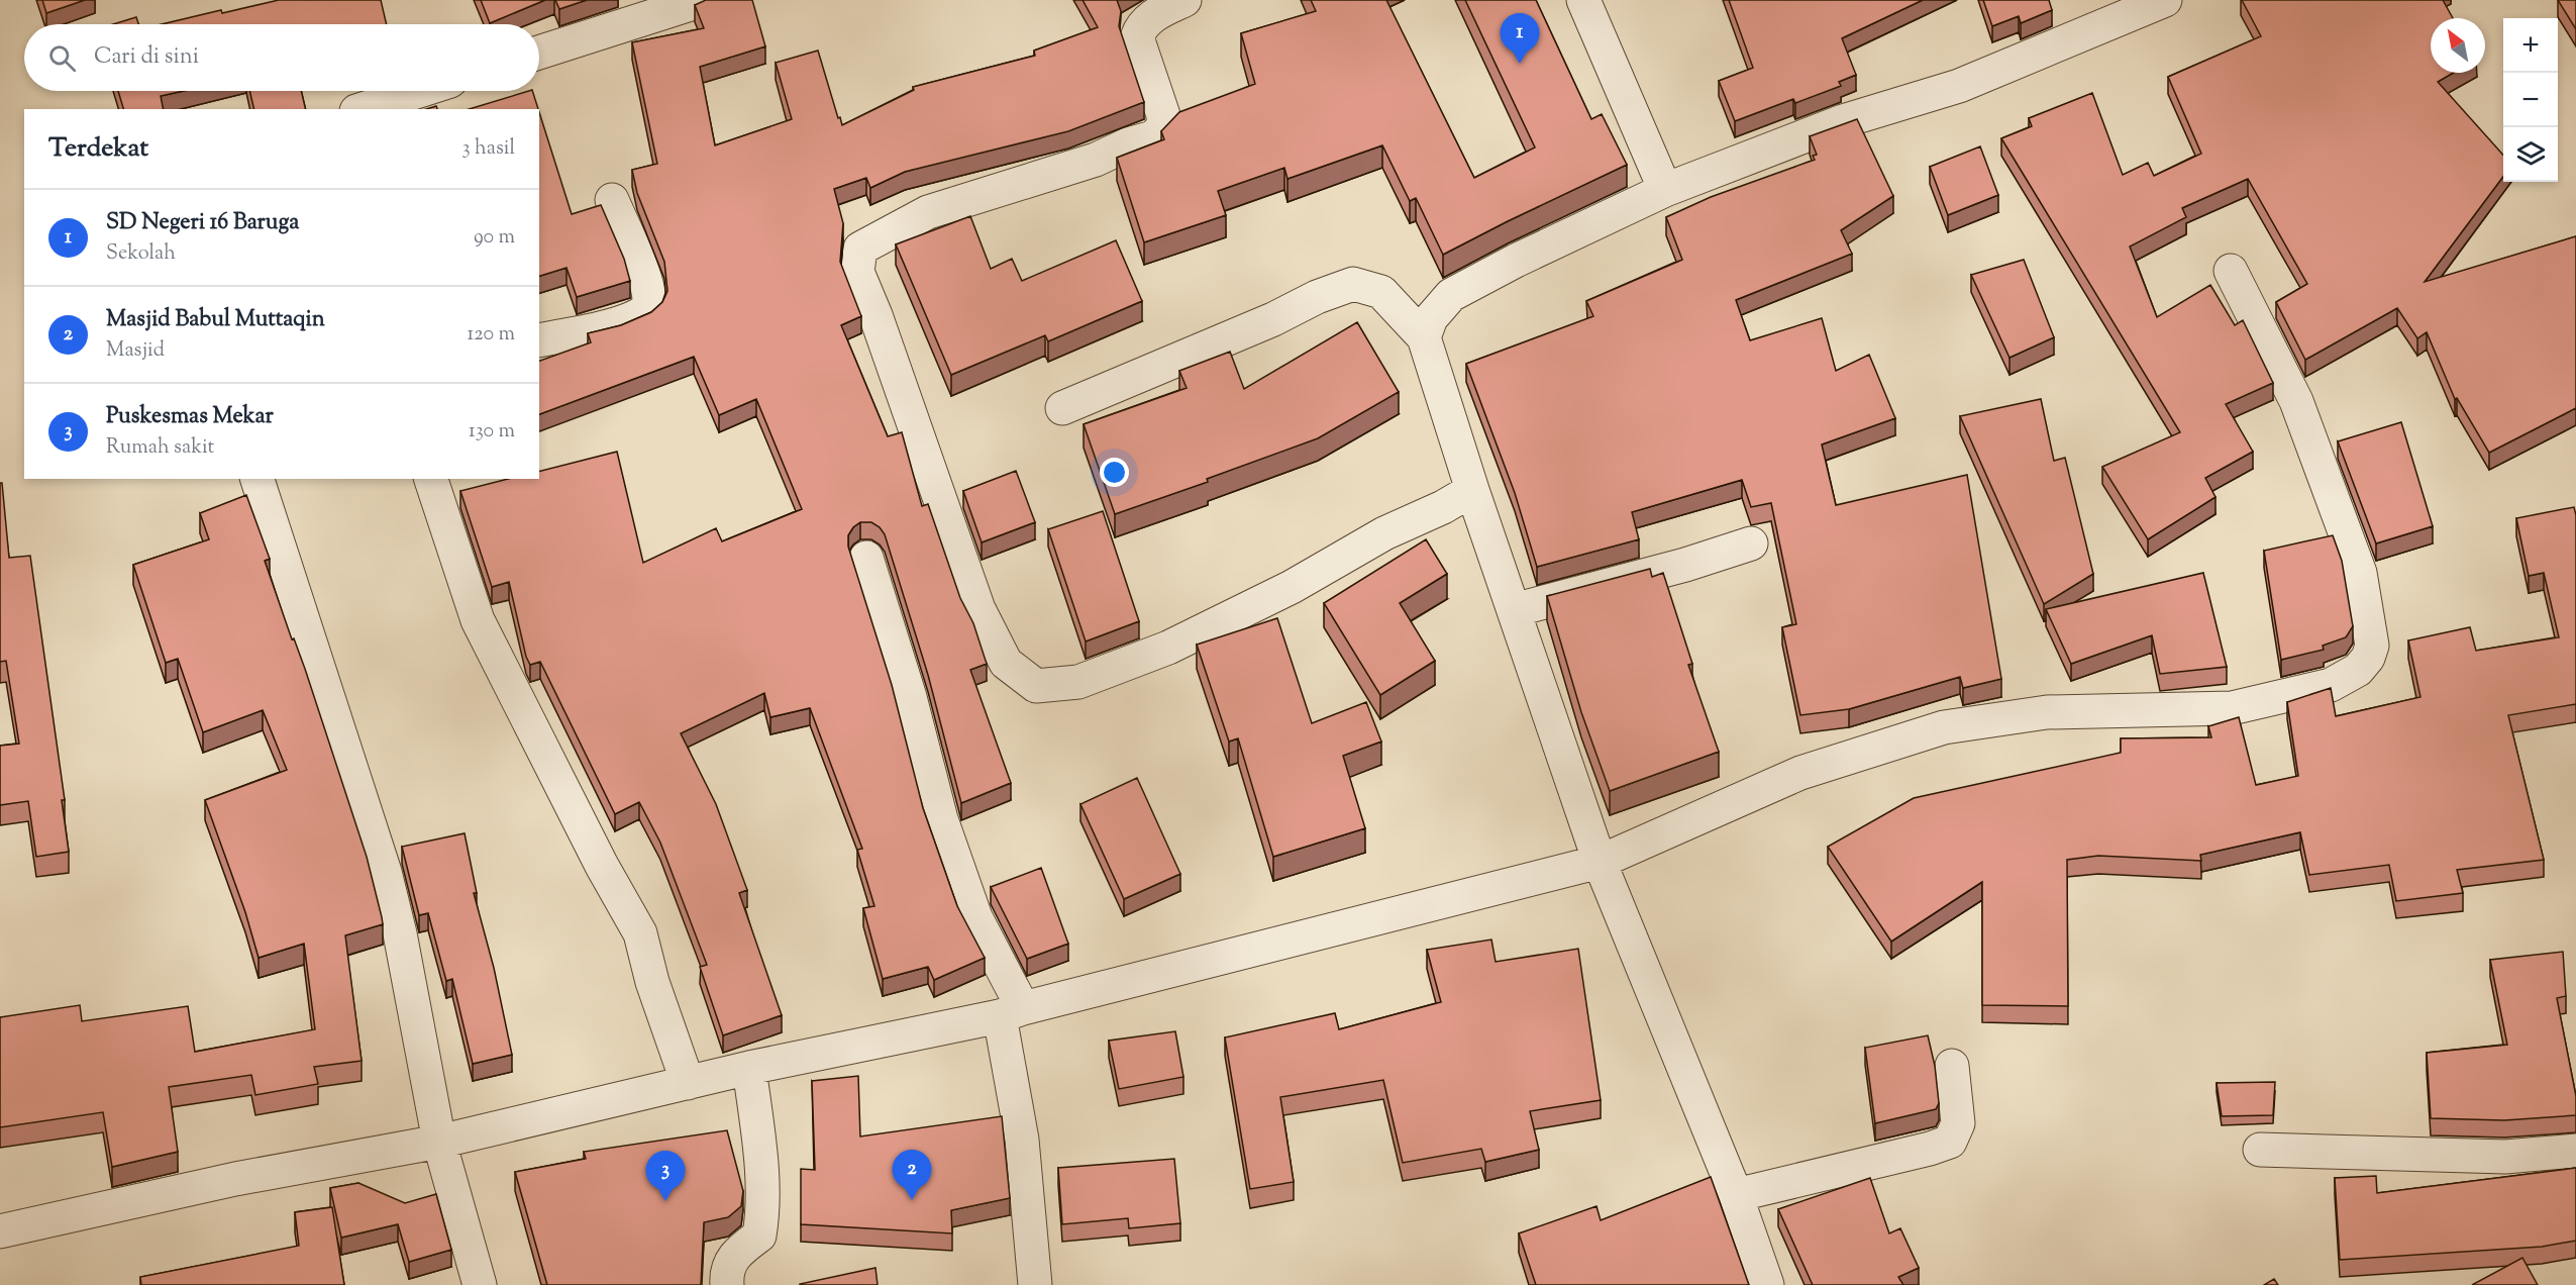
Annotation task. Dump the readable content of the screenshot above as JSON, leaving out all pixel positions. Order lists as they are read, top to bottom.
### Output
{
  "north": "top left",
  "page": {
    "pins": ["1", "2", "3"],
    "map_buttons": ["+", "−"],
    "search": "Cari di sini",
    "heading": ["Terdekat", "3 hasil"],
    "list": [
      {
        "mark": "1",
        "name": "SD Negeri 16 Baruga",
        "note": "Sekolah",
        "value": "90 m"
      },
      {
        "mark": "2",
        "name": "Masjid Babul Muttaqin",
        "note": "Masjid",
        "value": "120 m"
      },
      {
        "mark": "3",
        "name": "Puskesmas Mekar",
        "note": "Rumah sakit",
        "value": "130 m"
      }
    ]
  }
}
